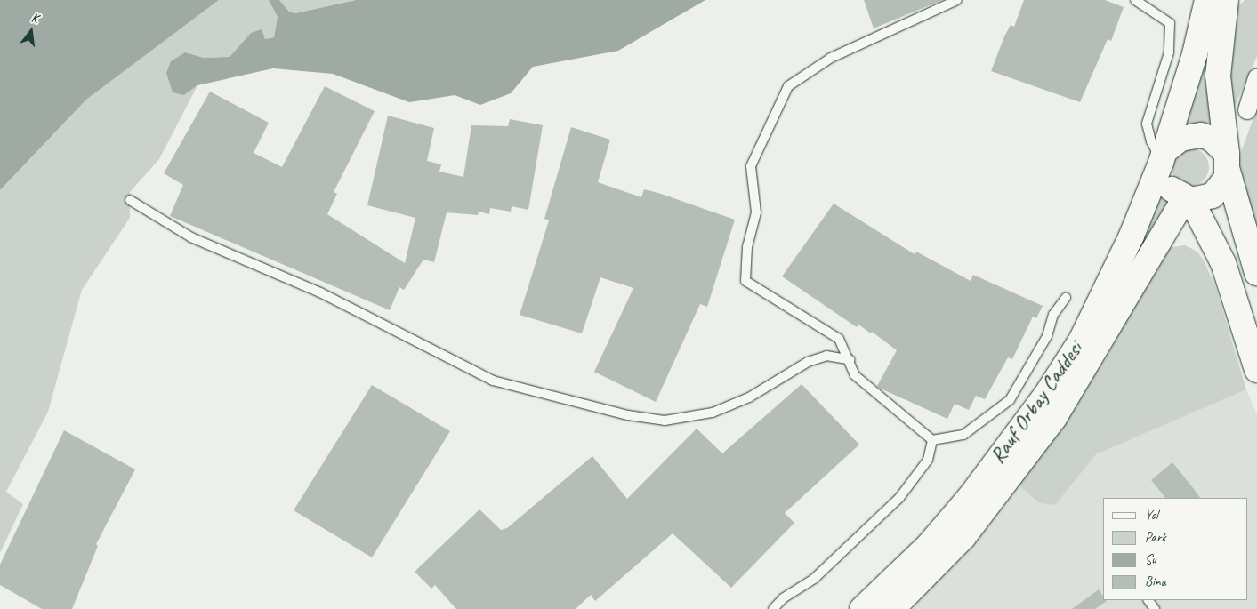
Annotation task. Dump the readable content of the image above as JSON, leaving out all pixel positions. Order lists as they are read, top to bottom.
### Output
{
  "streets": {
    "main road": ["Rauf Orbay Caddesi"]
  },
  "legend": [
    "Yol",
    "Park",
    "Su",
    "Bina"
  ],
  "north": "top"
}
